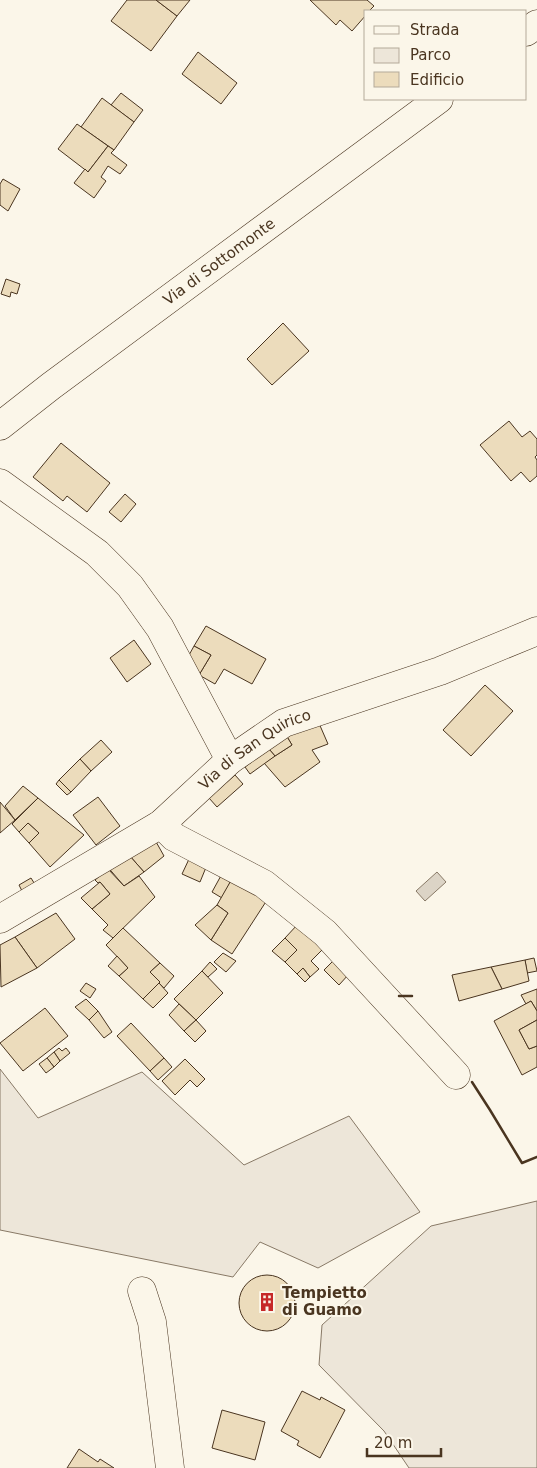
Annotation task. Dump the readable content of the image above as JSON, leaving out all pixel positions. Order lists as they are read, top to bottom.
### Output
{
  "streets": {
    "street": ["Via di Sottomonte", "Via di San Quirico"]
  },
  "places": {
    "building": ["Tempietto di Guamo"]
  },
  "legend": ["Strada", "Parco", "Edificio"],
  "scale_bar": "20 m"
}
